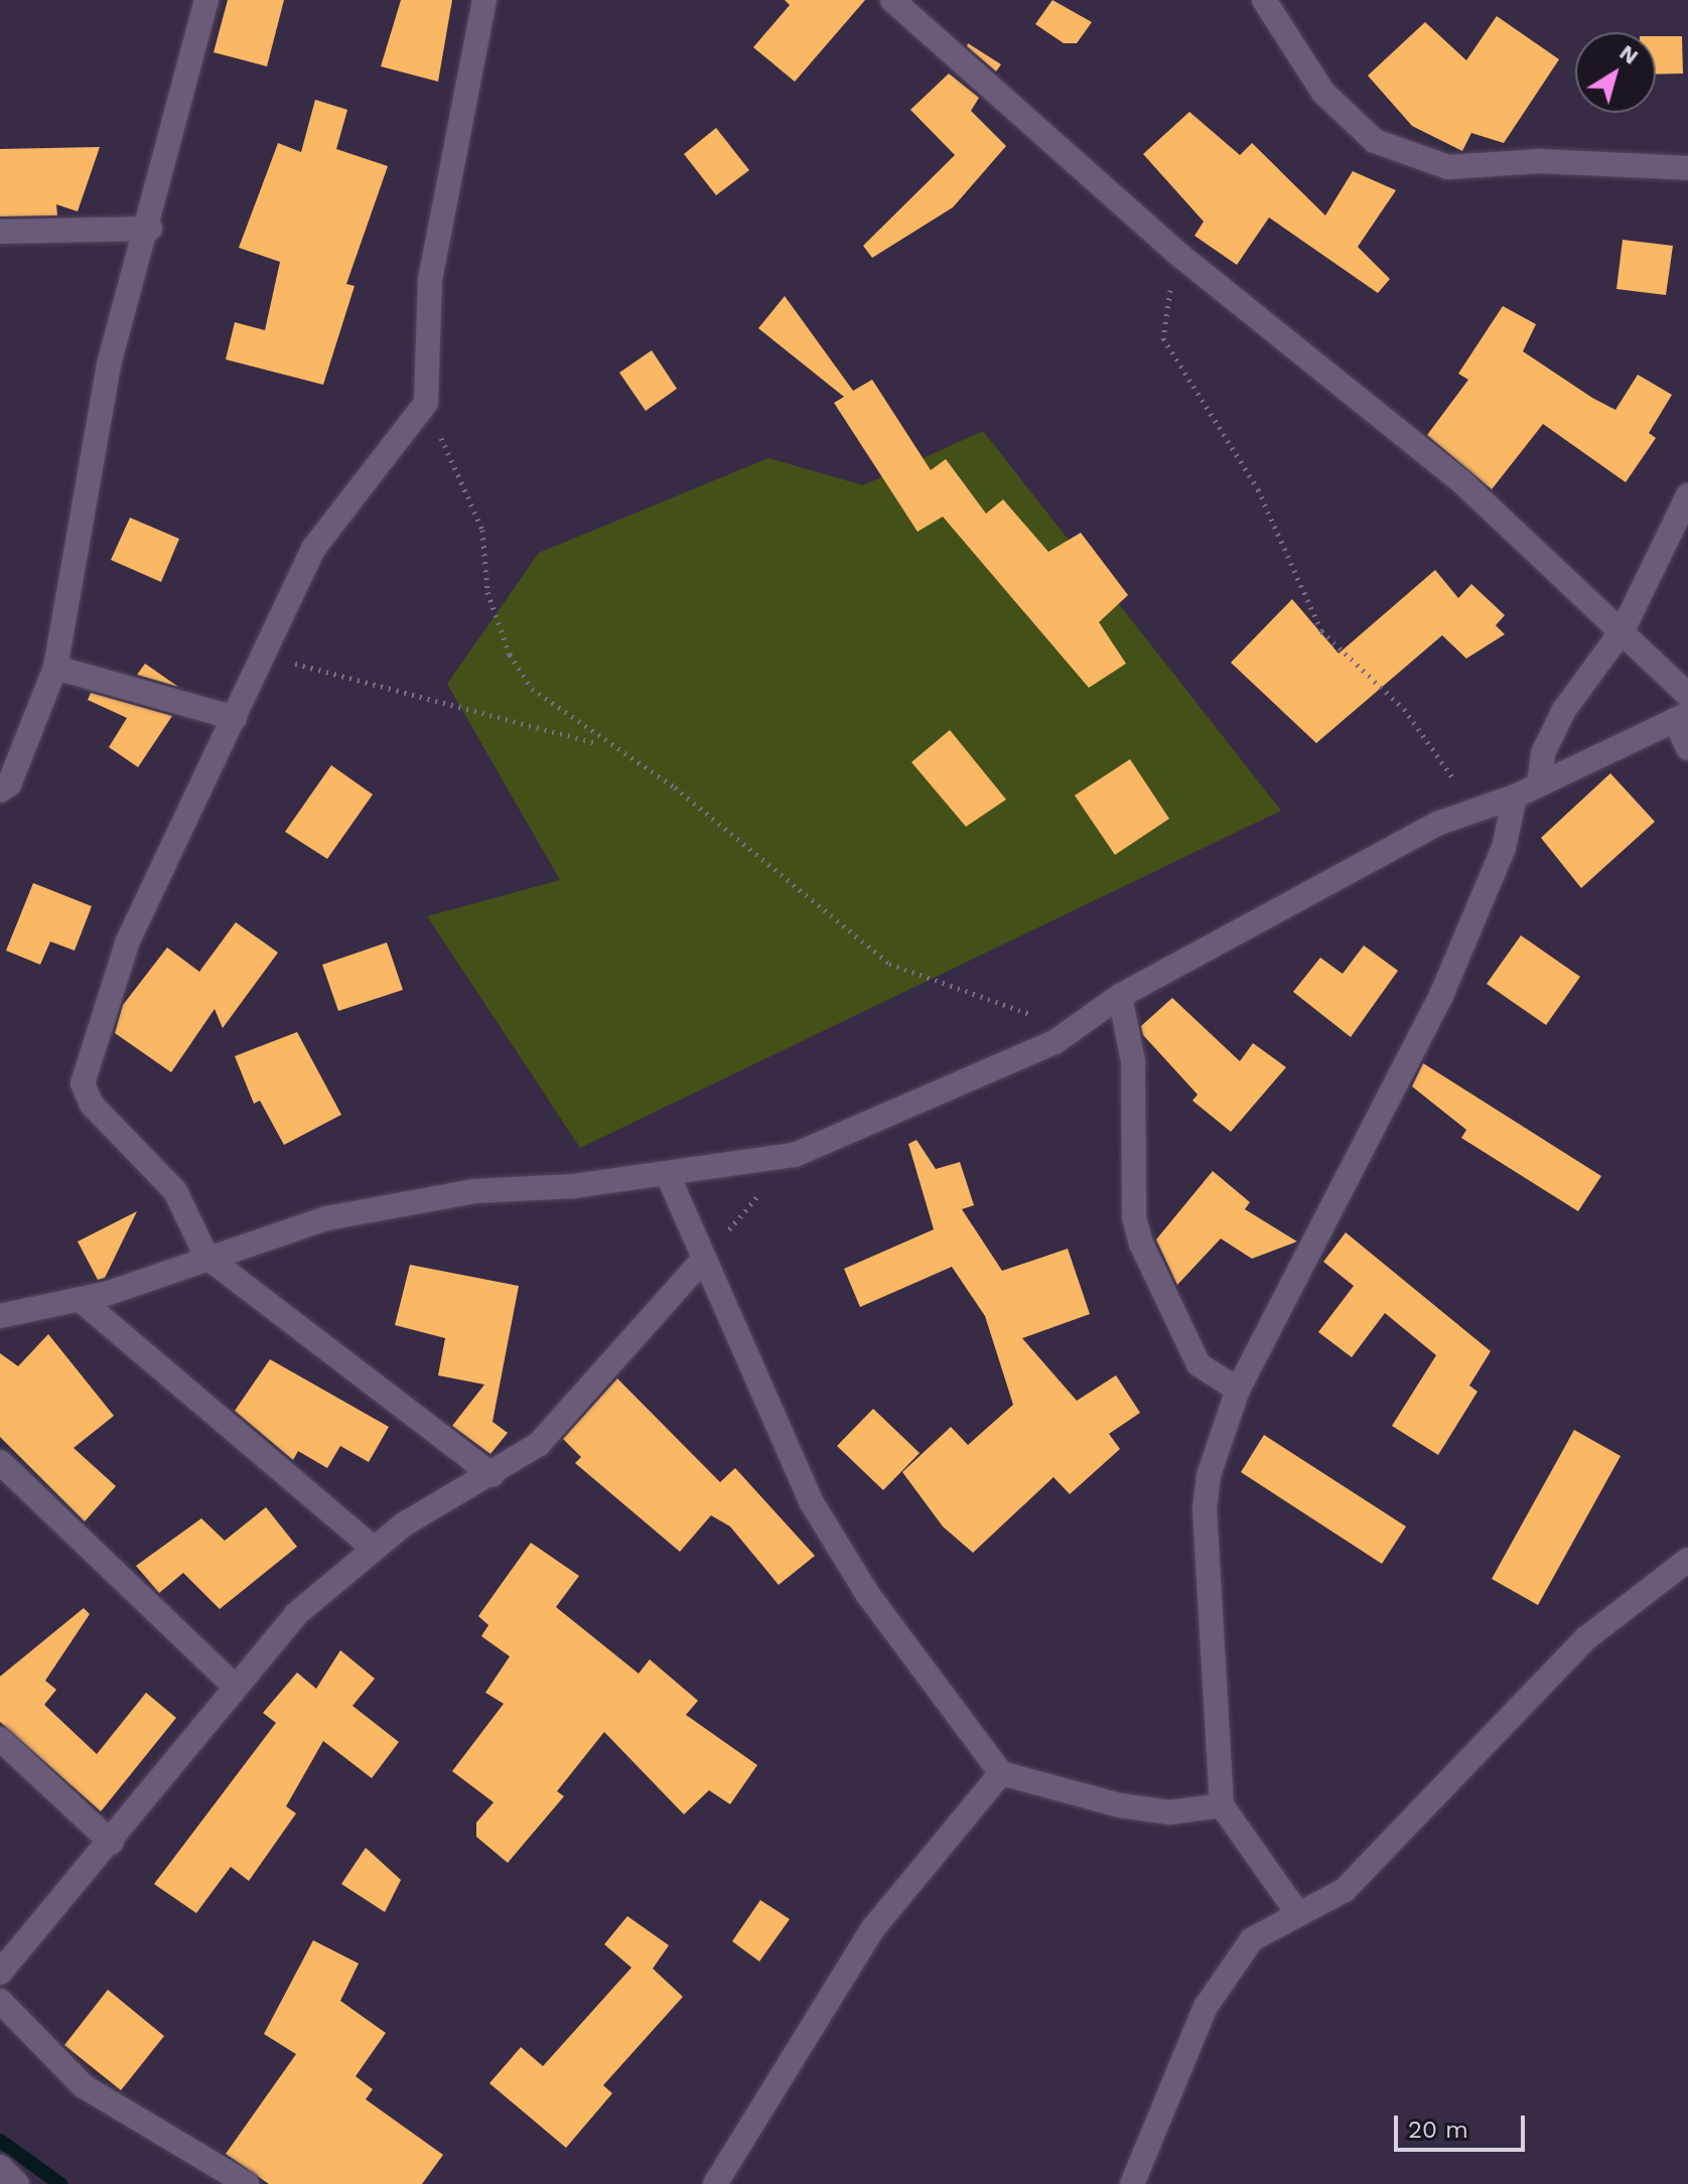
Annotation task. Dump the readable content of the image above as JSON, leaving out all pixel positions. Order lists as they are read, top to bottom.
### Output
{
  "scale_bar": "20 m",
  "north": "top right"
}
